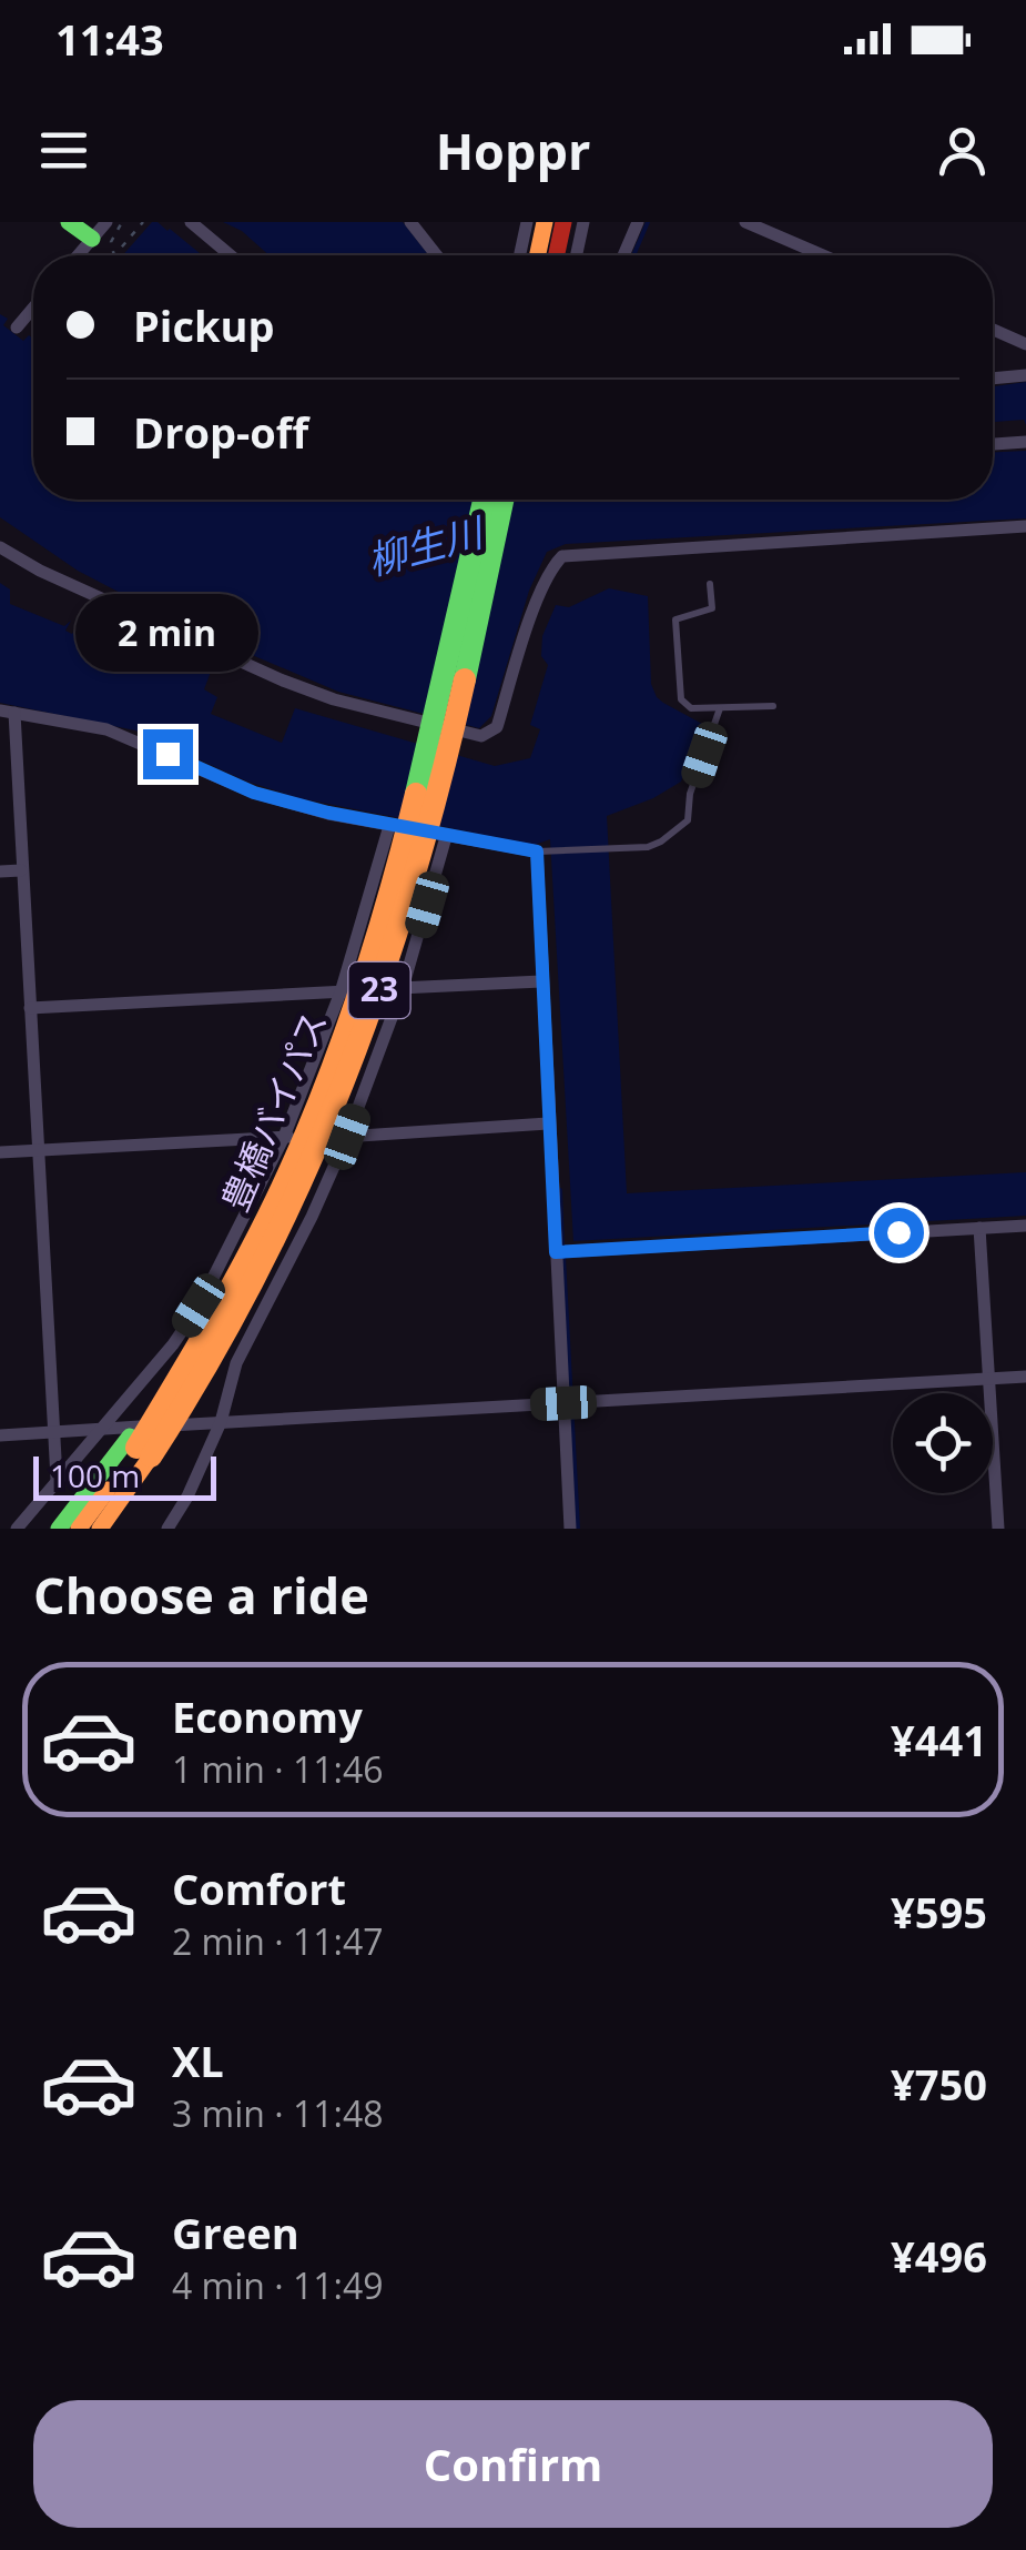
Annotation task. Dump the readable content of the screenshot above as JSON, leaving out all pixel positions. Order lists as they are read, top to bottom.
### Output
{
  "streets": {
    "main road": ["23", "豊橋バイパス"]
  },
  "crossings": [
    ["23", "豊橋バイパス"]
  ],
  "water": ["柳生川"],
  "scale_bar": "100 m",
  "page": {
    "status": "11:43",
    "header": "Hoppr",
    "banner": ["Pickup", "Drop-off"],
    "bubble": "2 min",
    "scale": "100 m",
    "heading": "Choose a ride",
    "list": [
      {
        "name": "Economy",
        "note": "1 min · 11:46",
        "value": "¥441"
      },
      {
        "name": "Comfort",
        "note": "2 min · 11:47",
        "value": "¥595"
      },
      {
        "name": "XL",
        "note": "3 min · 11:48",
        "value": "¥750"
      },
      {
        "name": "Green",
        "note": "4 min · 11:49",
        "value": "¥496"
      }
    ],
    "buttons": "Confirm"
  }
}
